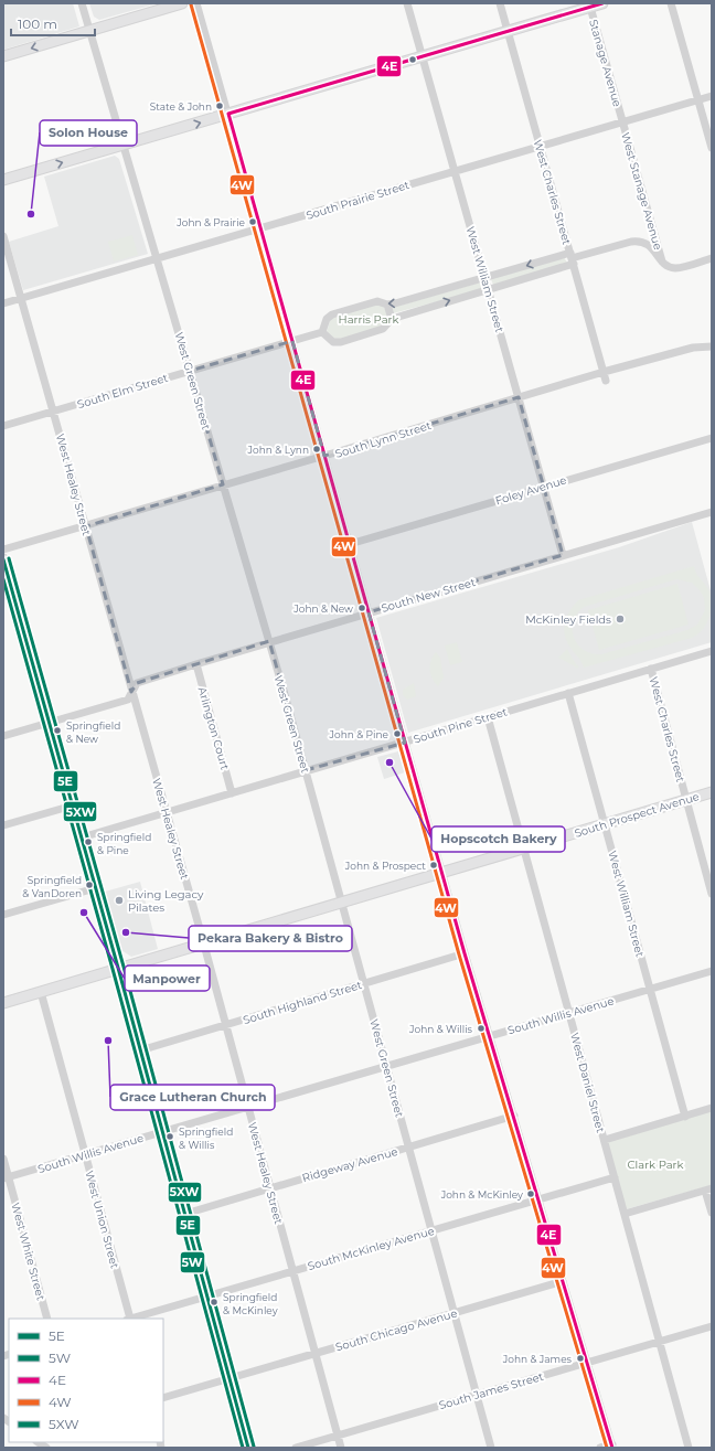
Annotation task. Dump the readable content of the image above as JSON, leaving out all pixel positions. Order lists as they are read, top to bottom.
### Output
{
  "streets": {
    "main road": ["South Prospect Avenue"],
    "street": [
      "Stanage Avenue",
      "West Stanage Avenue",
      "West Charles Street",
      "South Prairie Street",
      "West William Street",
      "West Green Street",
      "South Elm Street",
      "South Lynn Street",
      "West Healey Street",
      "Foley Avenue",
      "South New Street",
      "South Pine Street",
      "Arlington Court",
      "South Highland Street",
      "South Willis Avenue",
      "West Daniel Street",
      "Ridgeway Avenue",
      "West Union Street",
      "South McKinley Avenue",
      "West White Street",
      "South Chicago Avenue",
      "South James Street"
    ]
  },
  "crossings": [
    ["Stanage Avenue", "West Stanage Avenue"],
    ["Stanage Avenue", "South Prairie Street"],
    ["West Stanage Avenue", "South Prairie Street"],
    ["West Charles Street", "South Prairie Street"],
    ["West Charles Street", "South Lynn Street"],
    ["West Charles Street", "South Pine Street"],
    ["West Charles Street", "South Prospect Avenue"],
    ["South Prairie Street", "West William Street"],
    ["South Prairie Street", "West Green Street"],
    ["South Prairie Street", "West Healey Street"],
    ["West William Street", "South Lynn Street"],
    ["West William Street", "Foley Avenue"],
    ["West William Street", "South New Street"],
    ["West William Street", "South Pine Street"],
    ["West William Street", "South Prospect Avenue"],
    ["West William Street", "South Willis Avenue"],
    ["West Green Street", "South Elm Street"],
    ["West Green Street", "South Lynn Street"],
    ["West Green Street", "South New Street"],
    ["West Green Street", "South Pine Street"],
    ["West Green Street", "South Prospect Avenue"],
    ["West Green Street", "South Highland Street"],
    ["West Green Street", "South Willis Avenue"],
    ["West Green Street", "Ridgeway Avenue"],
    ["West Green Street", "South McKinley Avenue"],
    ["West Green Street", "South Chicago Avenue"],
    ["West Green Street", "South James Street"],
    ["South Elm Street", "West Healey Street"],
    ["South Lynn Street", "West Healey Street"],
    ["West Healey Street", "South New Street"],
    ["West Healey Street", "South Pine Street"],
    ["West Healey Street", "South Prospect Avenue"],
    ["West Healey Street", "South Highland Street"],
    ["West Healey Street", "South Willis Avenue"],
    ["West Healey Street", "Ridgeway Avenue"],
    ["West Healey Street", "South McKinley Avenue"],
    ["West Healey Street", "South Chicago Avenue"],
    ["West Healey Street", "South James Street"],
    ["South New Street", "Arlington Court"],
    ["South Pine Street", "Arlington Court"],
    ["South Pine Street", "West Daniel Street"],
    ["South Prospect Avenue", "West Daniel Street"],
    ["South Prospect Avenue", "West Union Street"],
    ["South Willis Avenue", "West Daniel Street"],
    ["South Willis Avenue", "West Union Street"],
    ["South Willis Avenue", "West White Street"],
    ["West Daniel Street", "South McKinley Avenue"],
    ["West Daniel Street", "South James Street"]
  ],
  "parks": ["Harris Park", "Clark Park"],
  "places": [
    "State & John",
    "Solon House",
    "John & Prairie",
    "John & Lynn",
    "John & New",
    "McKinley Fields",
    "Springfield & New",
    "John & Pine",
    "Hopscotch Bakery",
    "Springfield & Pine",
    "John & Prospect",
    "Springfield & VanDoren",
    "Living Legacy Pilates",
    "Manpower",
    "Pekara Bakery & Bistro",
    "John & Willis",
    "Grace Lutheran Church",
    "Springfield & Willis",
    "John & McKinley",
    "Springfield & McKinley",
    "John & James"
  ],
  "lines": [
    "transit line 4E",
    "transit line 4W",
    "transit line 5XW",
    "transit line 5E",
    "transit line 5W"
  ],
  "legend": [
    "5E",
    "5W",
    "4E",
    "4W",
    "5XW"
  ],
  "scale_bar": "100 m"
}
